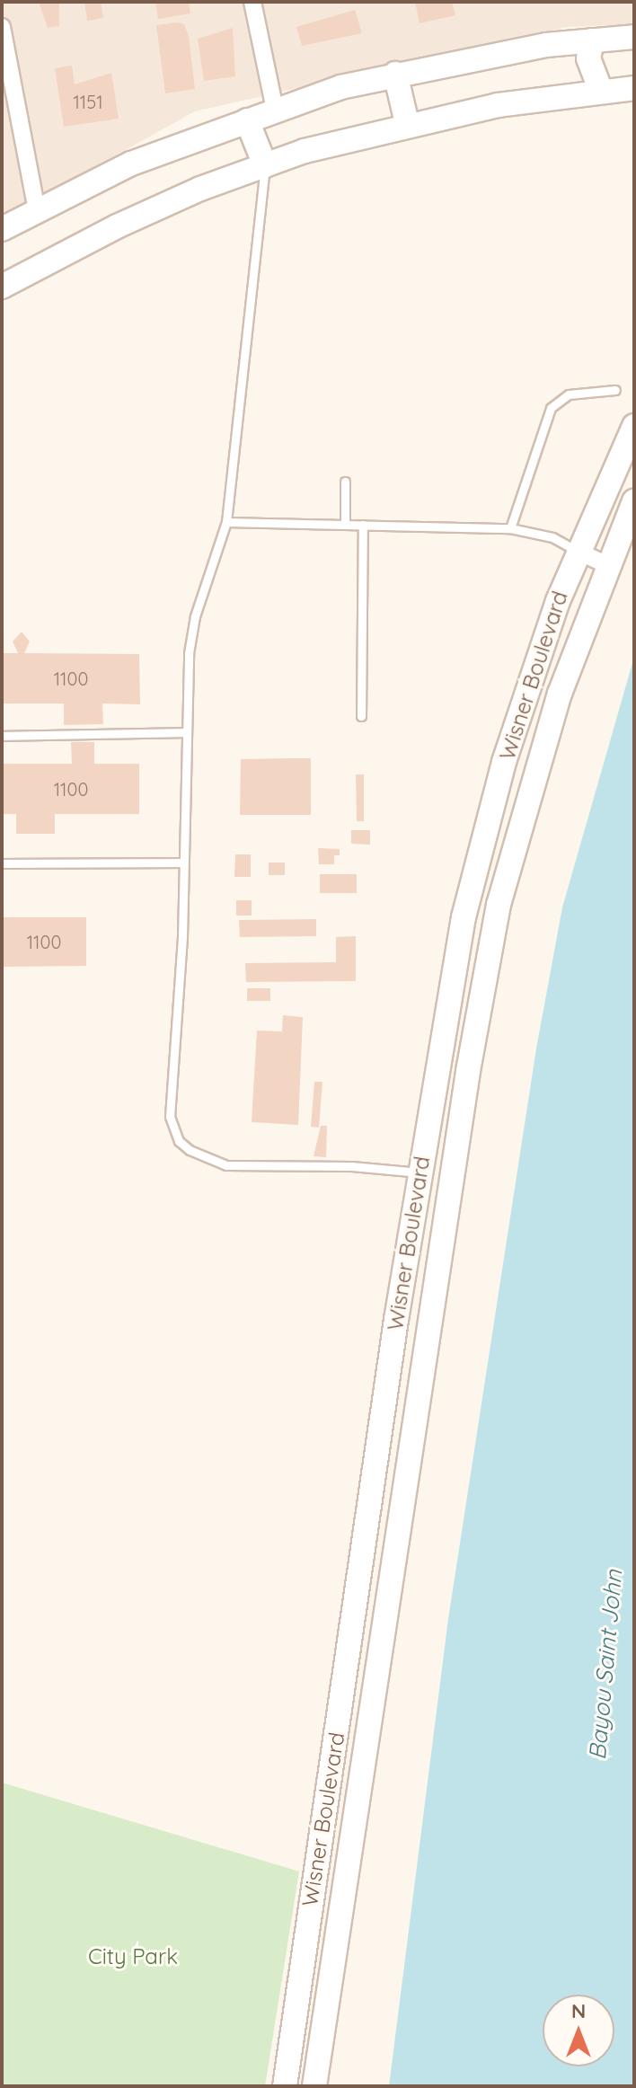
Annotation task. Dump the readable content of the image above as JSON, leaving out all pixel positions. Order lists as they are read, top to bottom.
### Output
{
  "streets": {
    "street": ["Wisner Boulevard"]
  },
  "water": ["Bayou Saint John"],
  "parks": ["City Park"],
  "house_numbers": [
    "1151",
    "1100",
    "1100",
    "1100"
  ],
  "north": "top"
}
